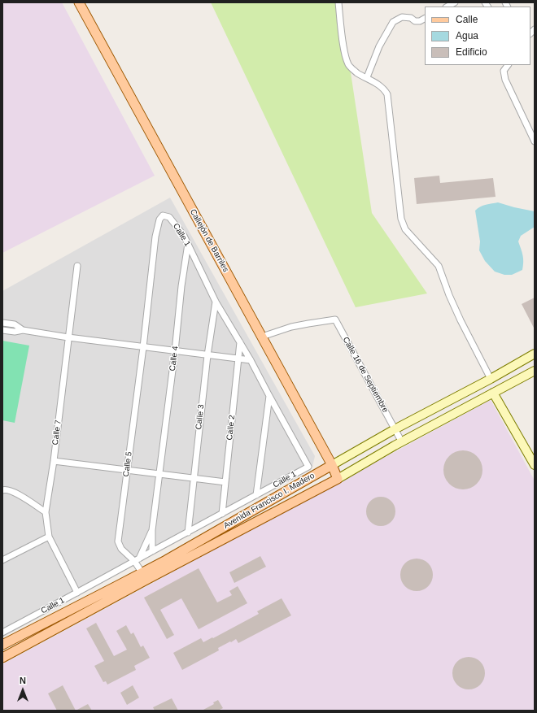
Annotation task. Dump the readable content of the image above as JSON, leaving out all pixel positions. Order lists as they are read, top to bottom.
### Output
{
  "streets": {
    "main road": ["Callejón de Barriles", "Avenida Francisco I. Madero"],
    "street": [
      "Calle 1",
      "Calle 4",
      "Calle 16 de Septiembre",
      "Calle 3",
      "Calle 2",
      "Calle 7",
      "Calle 5"
    ]
  },
  "crossings": [
    ["Calle 1", "Calle 4"],
    ["Calle 1", "Calle 3"],
    ["Calle 1", "Calle 2"],
    ["Calle 1", "Calle 7"],
    ["Calle 1", "Calle 5"],
    ["Callejón de Barriles", "Calle 16 de Septiembre"],
    ["Callejón de Barriles", "Avenida Francisco I. Madero"],
    ["Calle 4", "Calle 5"],
    ["Calle 16 de Septiembre", "Avenida Francisco I. Madero"],
    ["Calle 5", "Avenida Francisco I. Madero"]
  ],
  "legend": ["Calle", "Agua", "Edificio"],
  "north": "top"
}
